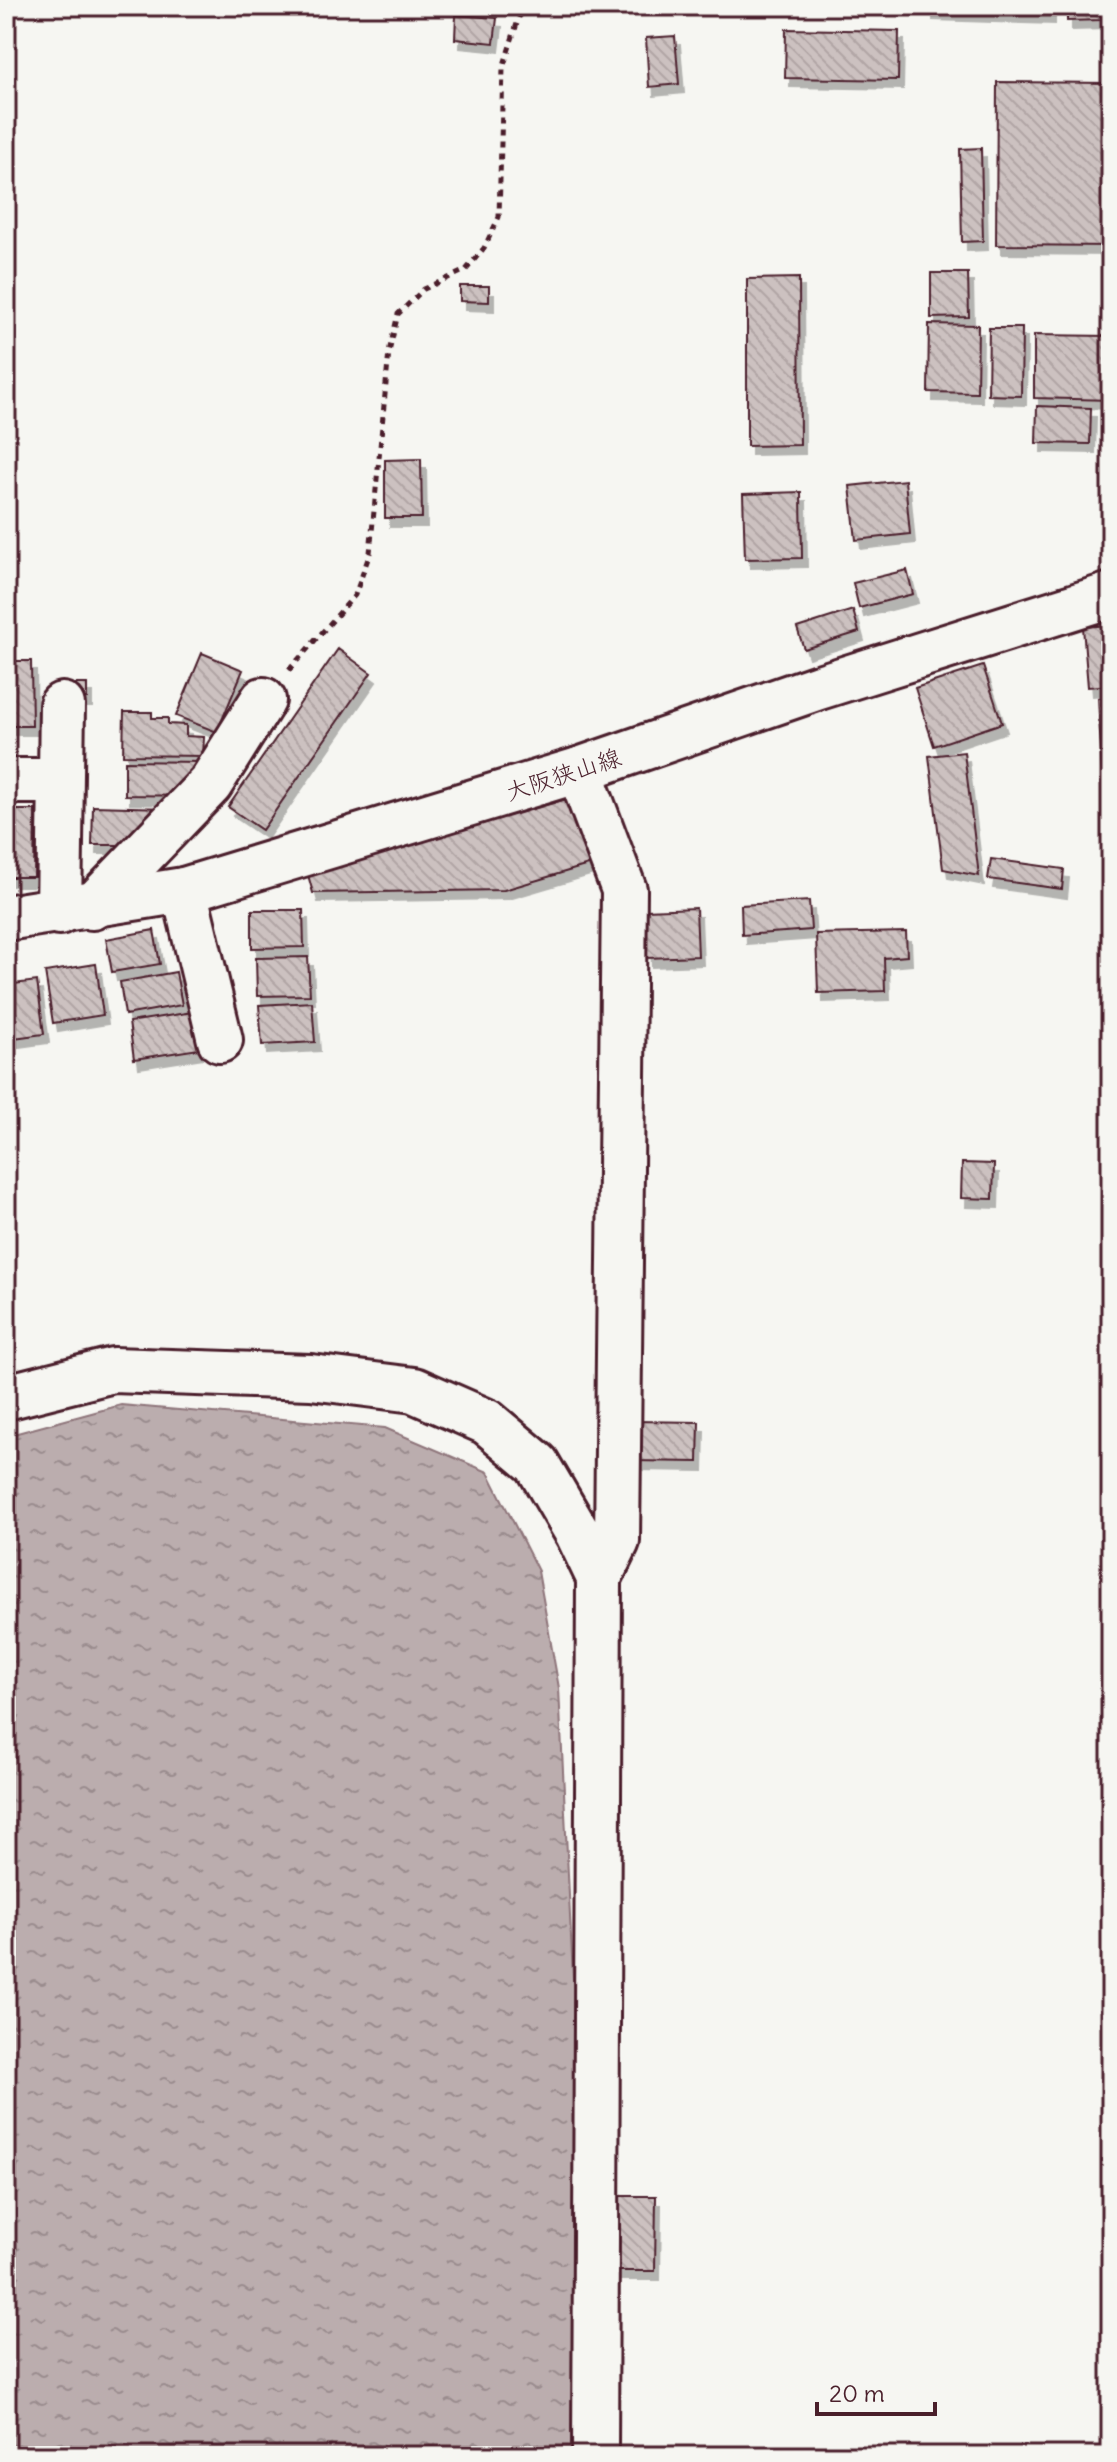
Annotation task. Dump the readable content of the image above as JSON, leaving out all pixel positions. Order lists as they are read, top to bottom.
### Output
{
  "streets": {
    "street": ["大阪狭山線"]
  },
  "scale_bar": "20 m"
}
